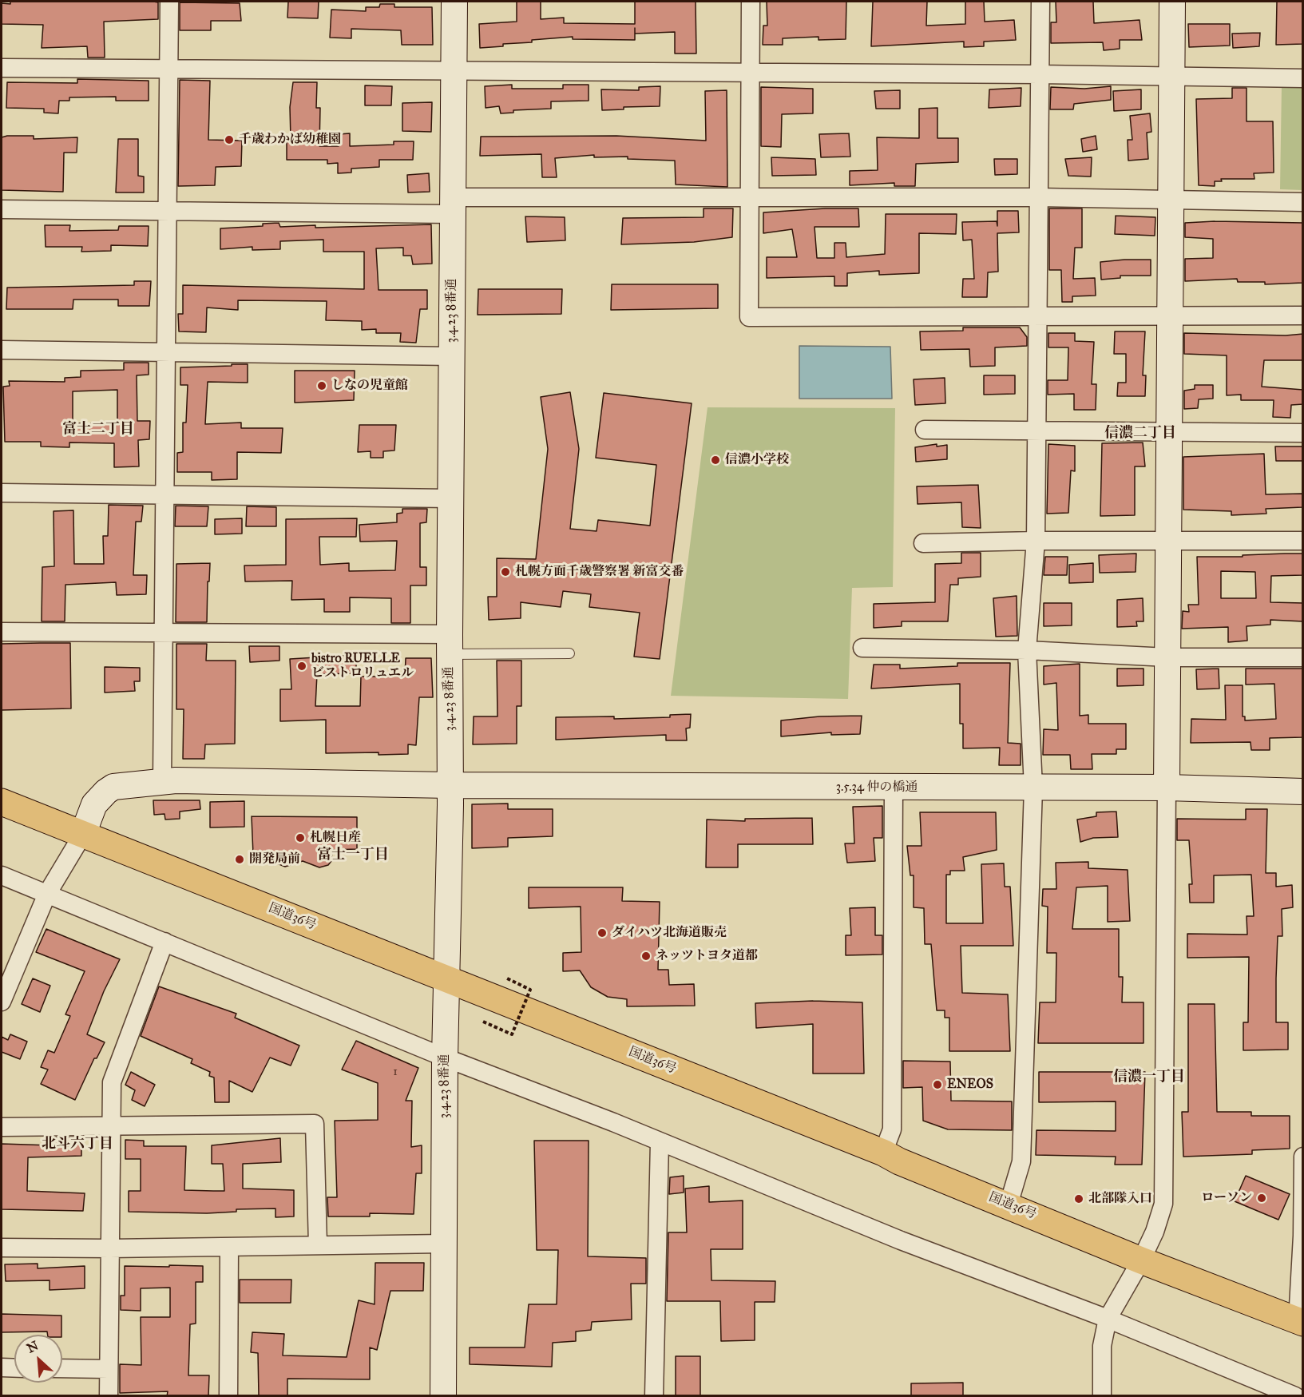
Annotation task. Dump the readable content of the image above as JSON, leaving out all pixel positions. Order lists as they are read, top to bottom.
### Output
{
  "streets": {
    "highway": ["国道36号"],
    "street": ["3.4.23 8番通", "3.5.34 仲の橋通"]
  },
  "crossings": [
    ["3.4.23 8番通", "3.5.34 仲の橋通"],
    ["3.4.23 8番通", "国道36号"],
    ["3.5.34 仲の橋通", "国道36号"]
  ],
  "districts": [
    "富士二丁目",
    "信濃二丁目",
    "富士一丁目",
    "信濃一丁目",
    "北斗六丁目"
  ],
  "places": [
    "千歳わかば幼稚園",
    "しなの児童館",
    "信濃小学校",
    "札幌方面千歳警察署 新富交番",
    "bistro RUELLE ビストロリュエル",
    "札幌日産",
    "開発局前",
    "ダイハツ北海道販売",
    "ネッツトヨタ道都",
    "ENEOS",
    "ローソン",
    "北部隊入口"
  ],
  "house_numbers": ["1"],
  "north": "top left"
}
